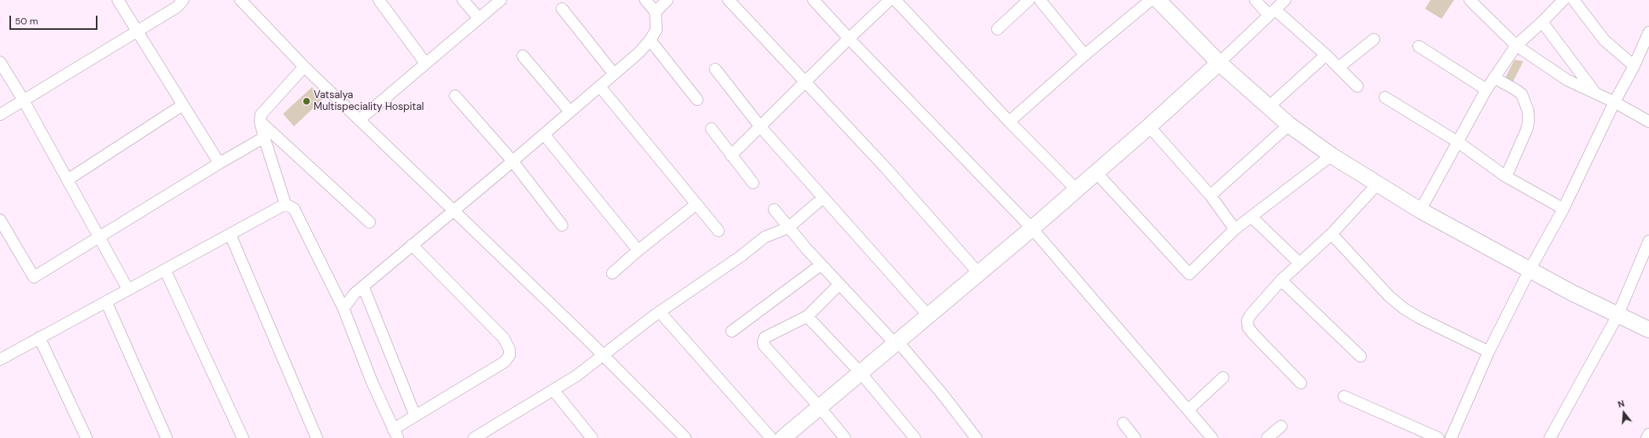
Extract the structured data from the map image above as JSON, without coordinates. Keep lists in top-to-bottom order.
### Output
{
  "places": ["Vatsalya Multispeciality Hospital"],
  "scale_bar": "50 m",
  "north": "top"
}
